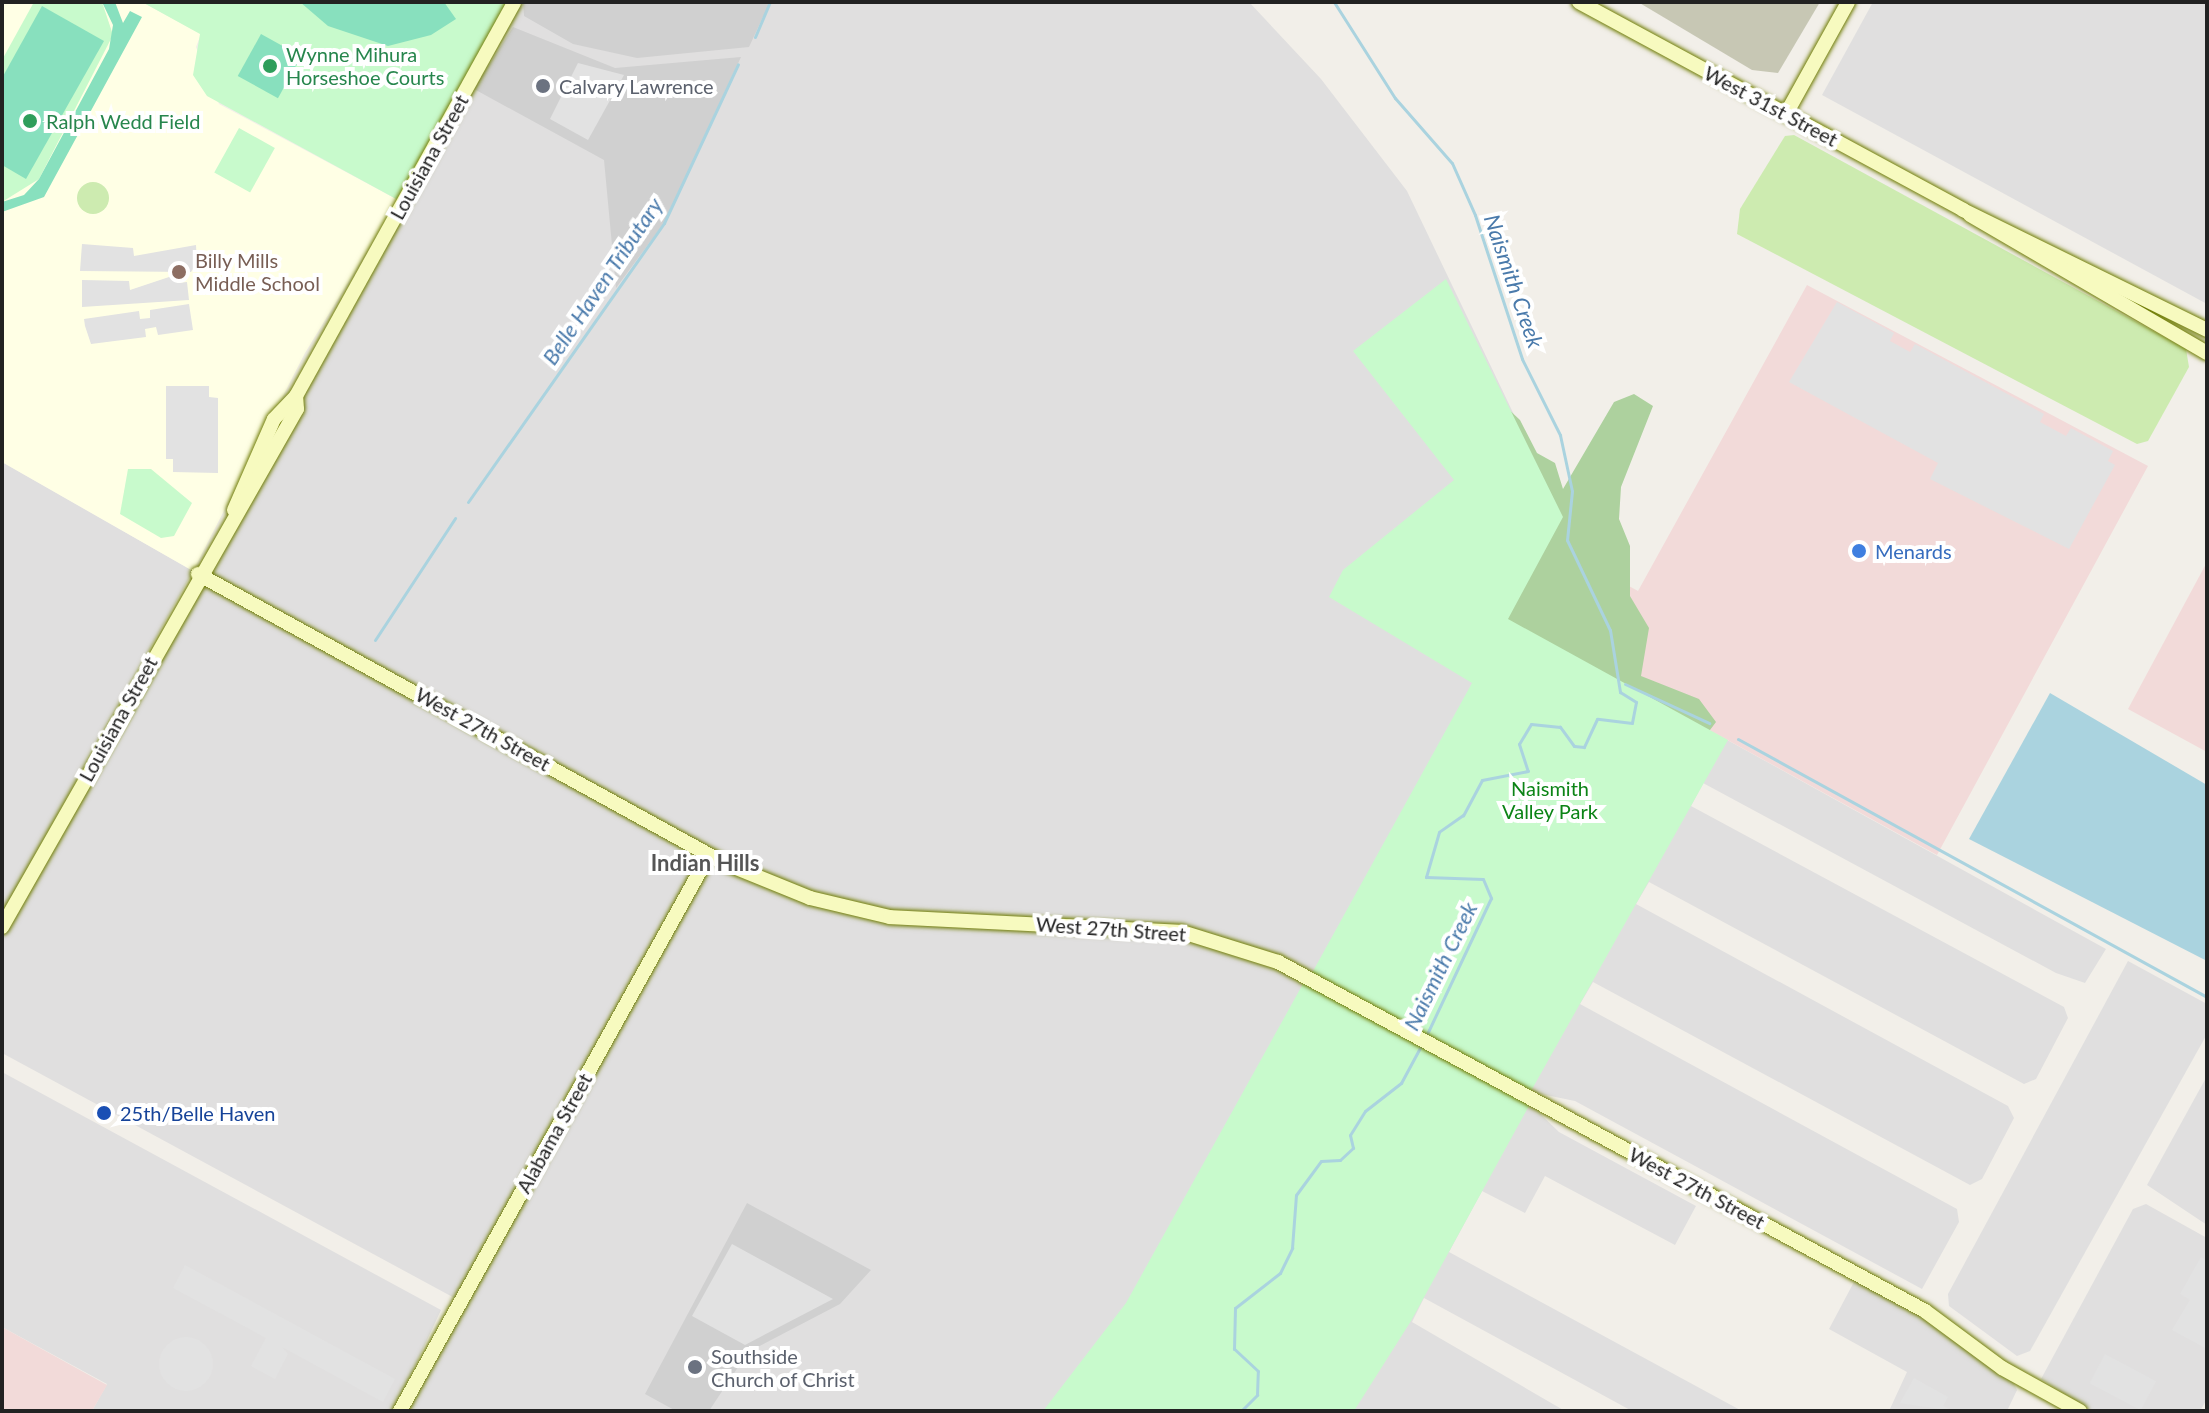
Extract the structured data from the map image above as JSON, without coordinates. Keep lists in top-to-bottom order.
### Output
{
  "streets": {
    "street": [
      "West 31st Street",
      "Louisiana Street",
      "West 27th Street",
      "Alabama Street"
    ]
  },
  "crossings": [
    ["Louisiana Street", "West 27th Street"],
    ["West 27th Street", "Alabama Street"]
  ],
  "districts": ["Indian Hills"],
  "water": ["Belle Haven Tributary", "Naismith Creek"],
  "parks": ["Naismith Valley Park"],
  "places": [
    "Wynne Mihura Horseshoe Courts",
    "Calvary Lawrence",
    "Ralph Wedd Field",
    "Billy Mills Middle School",
    "Menards",
    "25th/Belle Haven",
    "Southside Church of Christ"
  ]
}
